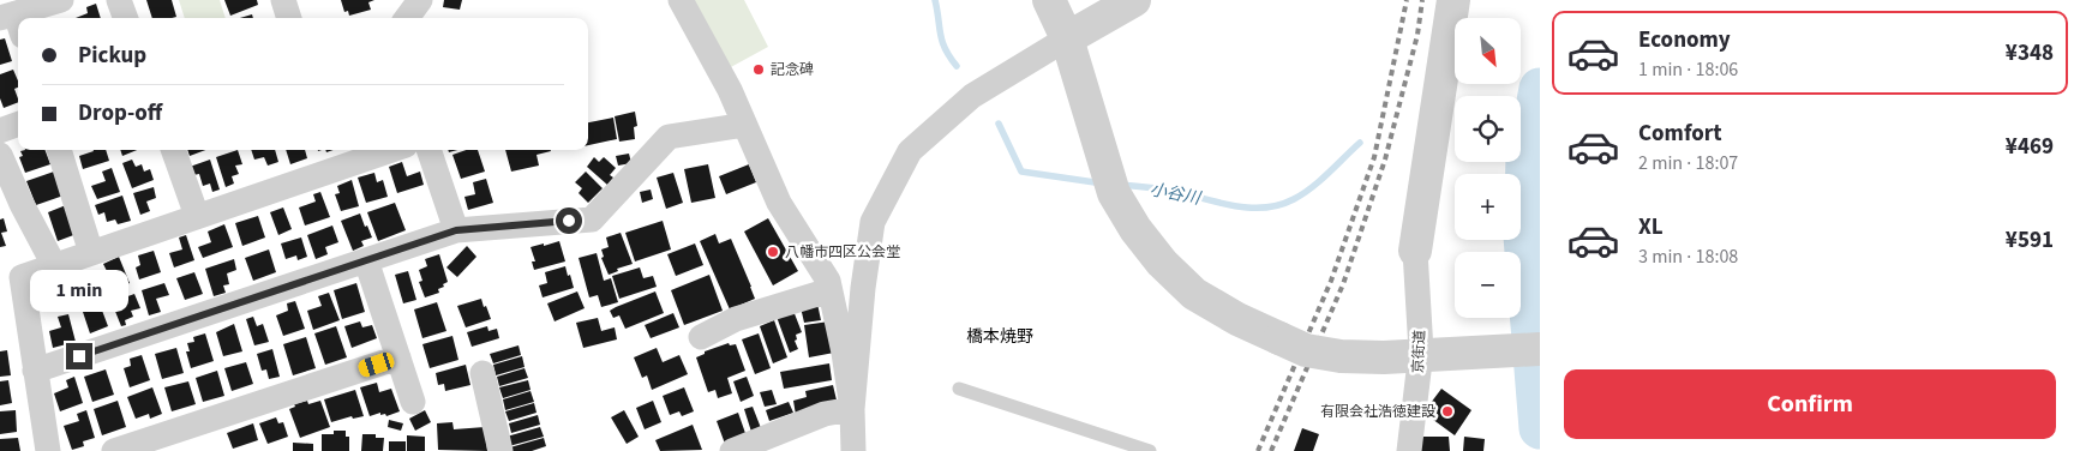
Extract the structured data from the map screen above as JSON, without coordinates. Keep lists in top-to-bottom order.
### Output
{
  "streets": {
    "street": ["京街道"]
  },
  "districts": ["橋本焼野"],
  "water": ["小谷川"],
  "places": ["記念碑", "八幡市四区公会堂", "有限会社浩徳建設"],
  "north": "bottom right",
  "page": {
    "list": [
      {
        "name": "Economy",
        "note": "1 min · 18:06",
        "value": "¥348"
      },
      {
        "name": "Comfort",
        "note": "2 min · 18:07",
        "value": "¥469"
      },
      {
        "name": "XL",
        "note": "3 min · 18:08",
        "value": "¥591"
      }
    ],
    "map_buttons": ["+", "−"],
    "banner": ["Pickup", "Drop-off"],
    "bubble": "1 min",
    "buttons": "Confirm"
  }
}
